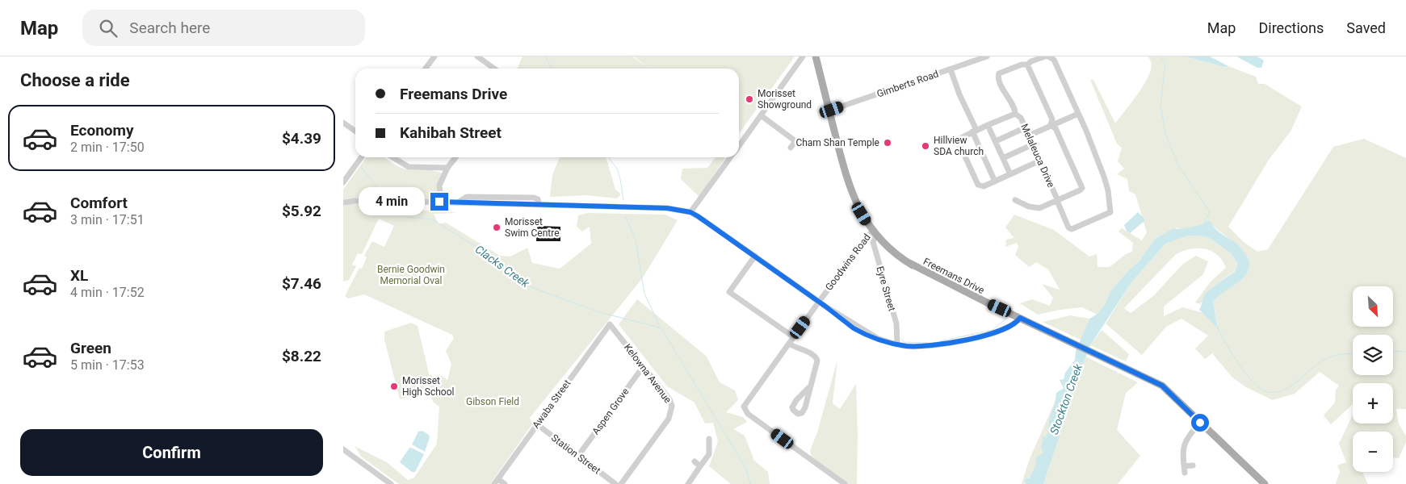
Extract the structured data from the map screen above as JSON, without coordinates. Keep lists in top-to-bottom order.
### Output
{
  "streets": {
    "main road": ["Freemans Drive"],
    "street": [
      "Gimberts Road",
      "Melaleuca Drive",
      "Goodwins Road",
      "Eyre Street",
      "Kelowna Avenue",
      "Awaba Street",
      "Aspen Grove",
      "Station Street"
    ]
  },
  "crossings": [
    ["Gimberts Road", "Freemans Drive"],
    ["Goodwins Road", "Freemans Drive"],
    ["Goodwins Road", "Eyre Street"],
    ["Freemans Drive", "Eyre Street"],
    ["Kelowna Avenue", "Awaba Street"],
    ["Kelowna Avenue", "Aspen Grove"],
    ["Awaba Street", "Station Street"],
    ["Aspen Grove", "Station Street"]
  ],
  "water": ["Clacks Creek", "Stockton Creek"],
  "parks": ["Bernie Goodwin Memorial Oval", "Gibson Field"],
  "places": [
    "Morisset Showground",
    "Cham Shan Temple",
    "Hillview SDA church",
    "Morisset Swim Centre",
    "Morisset High School"
  ],
  "north": "bottom right",
  "page": {
    "header": "Map",
    "search": "Search here",
    "nav": ["Map", "Directions", "Saved"],
    "heading": "Choose a ride",
    "banner": ["Freemans Drive", "Kahibah Street"],
    "list": [
      {
        "name": "Economy",
        "note": "2 min · 17:50",
        "value": "$4.39"
      },
      {
        "name": "Comfort",
        "note": "3 min · 17:51",
        "value": "$5.92"
      },
      {
        "name": "XL",
        "note": "4 min · 17:52",
        "value": "$7.46"
      },
      {
        "name": "Green",
        "note": "5 min · 17:53",
        "value": "$8.22"
      }
    ],
    "bubble": "4 min",
    "map_buttons": ["+", "−"],
    "buttons": "Confirm"
  }
}
